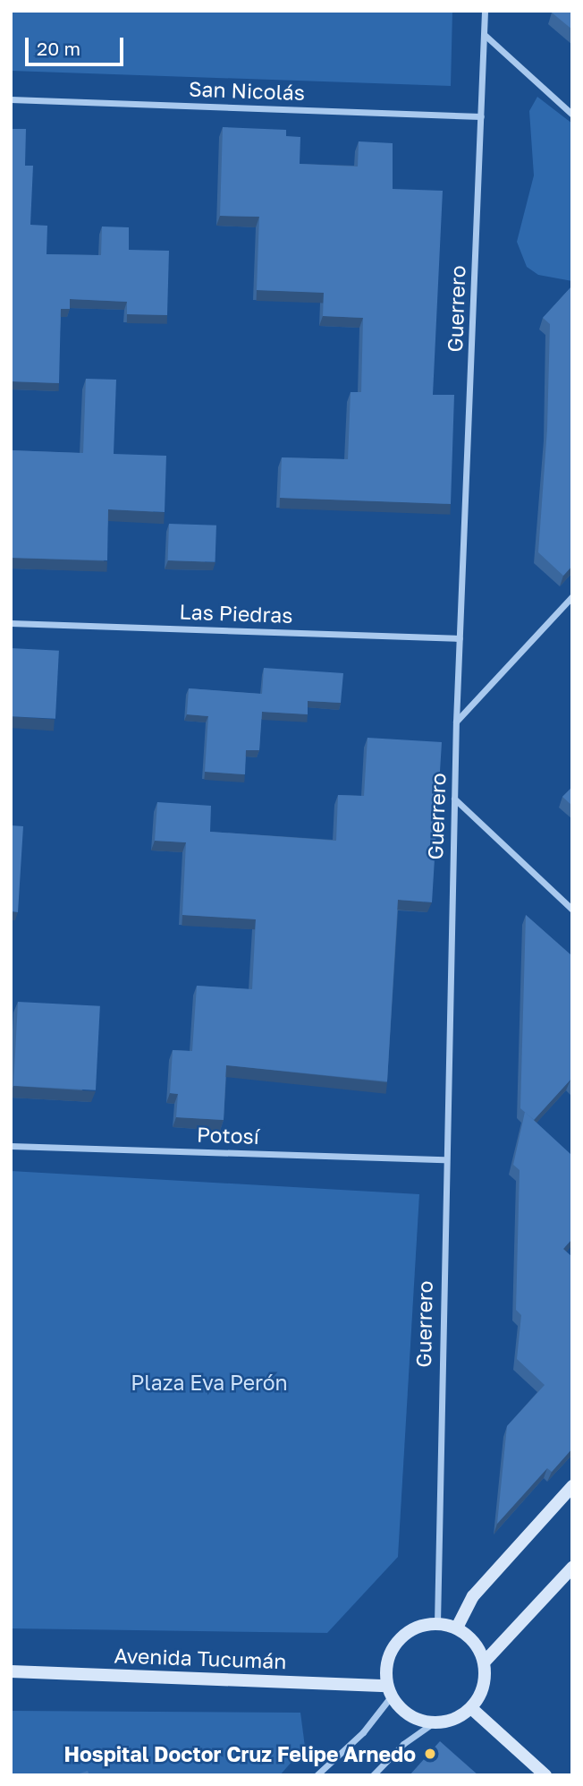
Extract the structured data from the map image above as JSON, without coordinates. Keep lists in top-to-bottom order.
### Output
{
  "streets": {
    "main road": ["Avenida Tucumán"],
    "street": [
      "San Nicolás",
      "Guerrero",
      "Las Piedras",
      "Potosí"
    ]
  },
  "crossings": [
    ["San Nicolás", "Guerrero"],
    ["Guerrero", "Las Piedras"],
    ["Guerrero", "Potosí"],
    ["Guerrero", "Avenida Tucumán"]
  ],
  "parks": ["Plaza Eva Perón"],
  "places": ["Hospital Doctor Cruz Felipe Arnedo"],
  "scale_bar": "20 m"
}
